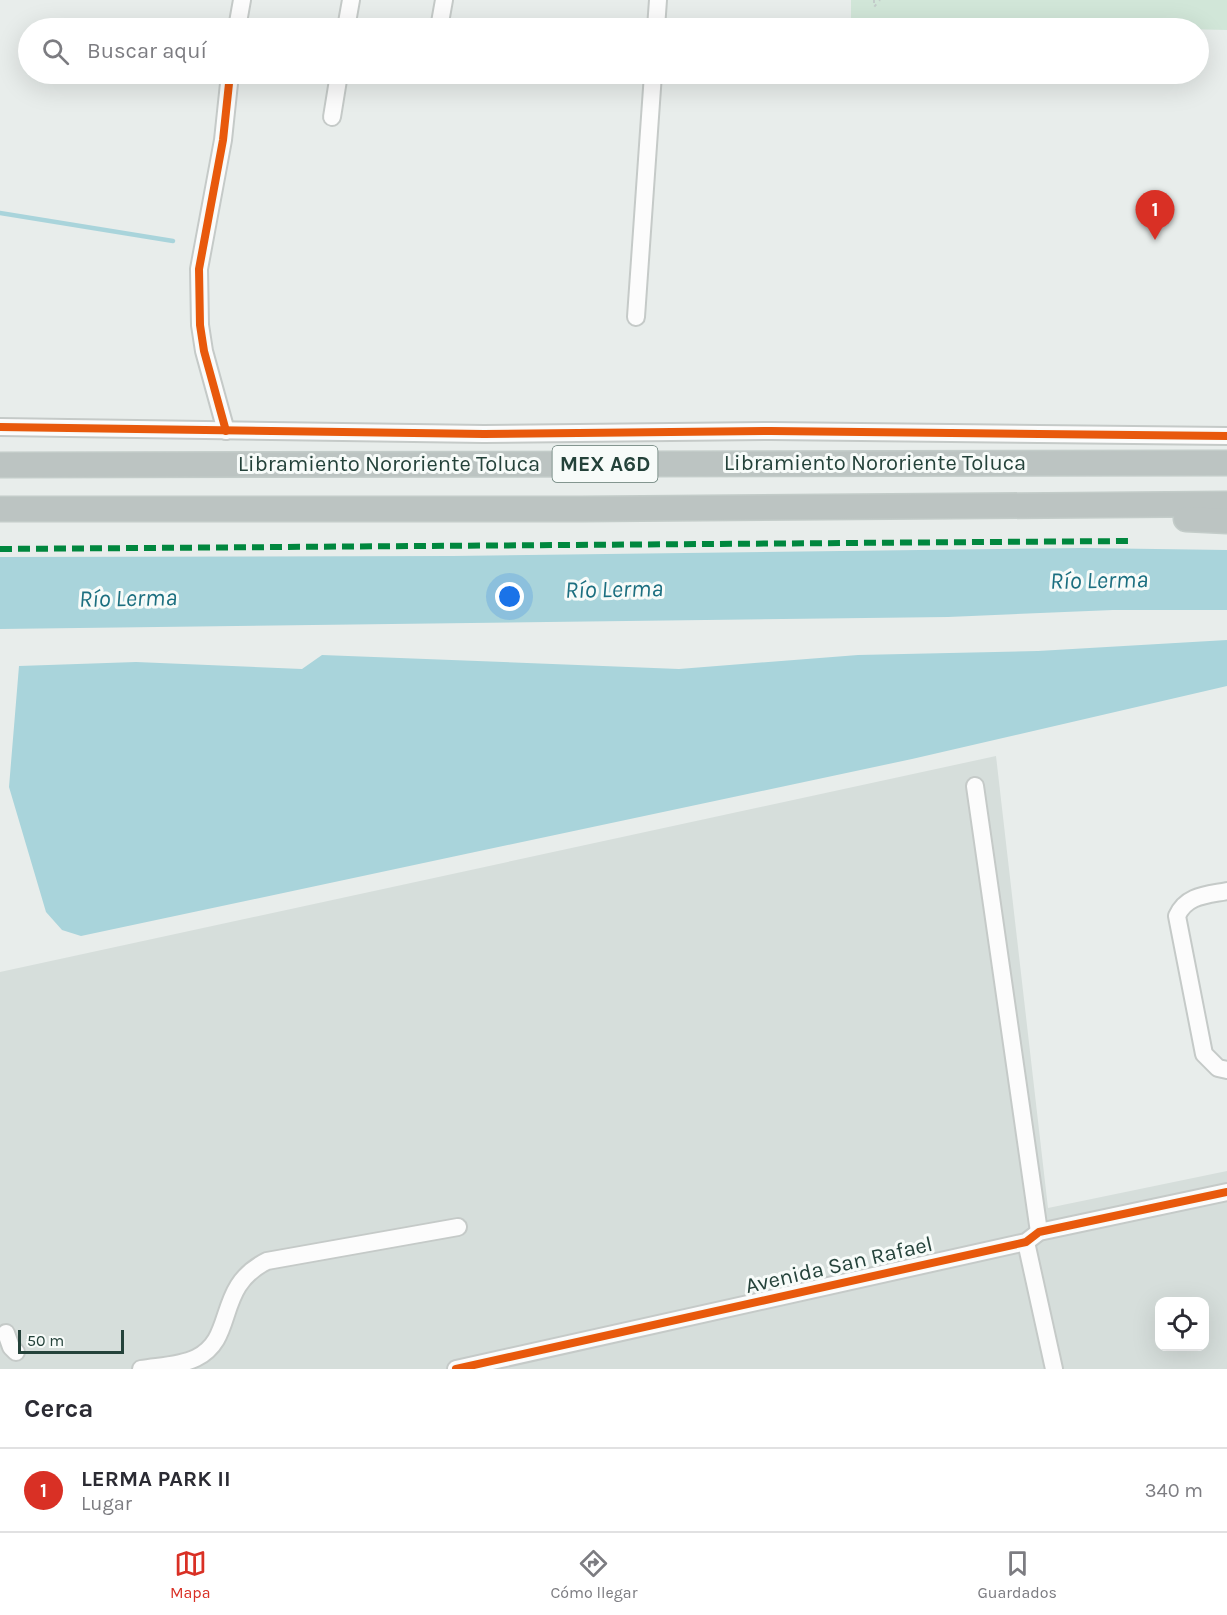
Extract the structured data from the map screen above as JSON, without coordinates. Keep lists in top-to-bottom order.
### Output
{
  "streets": {
    "highway": ["Libramiento Nororiente Toluca", "MEX A6D"],
    "street": ["Avenida San Rafael"]
  },
  "water": ["Río Lerma"],
  "scale_bar": "50 m",
  "page": {
    "search": "Buscar aquí",
    "pins": "1",
    "scale": "50 m",
    "heading": "Cerca",
    "list": [
      {
        "mark": "1",
        "name": "LERMA PARK II",
        "note": "Lugar",
        "value": "340 m"
      }
    ],
    "nav": ["Mapa", "Cómo llegar", "Guardados"]
  }
}
